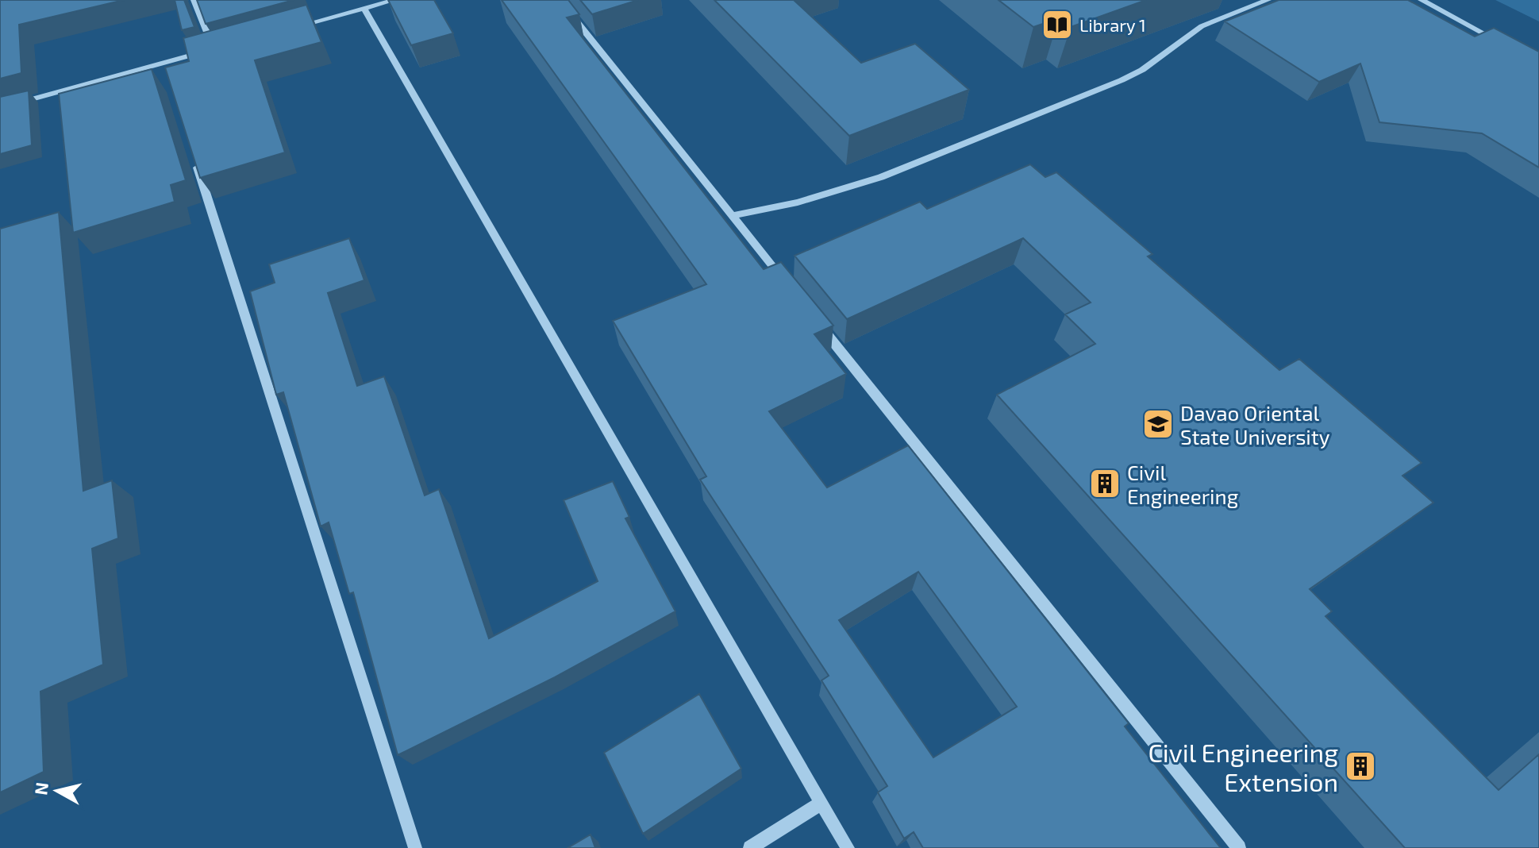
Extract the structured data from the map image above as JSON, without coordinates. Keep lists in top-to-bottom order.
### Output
{
  "places": {
    "library": ["Library 1"],
    "school or university": ["Davao Oriental State University"],
    "building": ["Civil Engineering", "Civil Engineering Extension"]
  },
  "north": "left"
}
